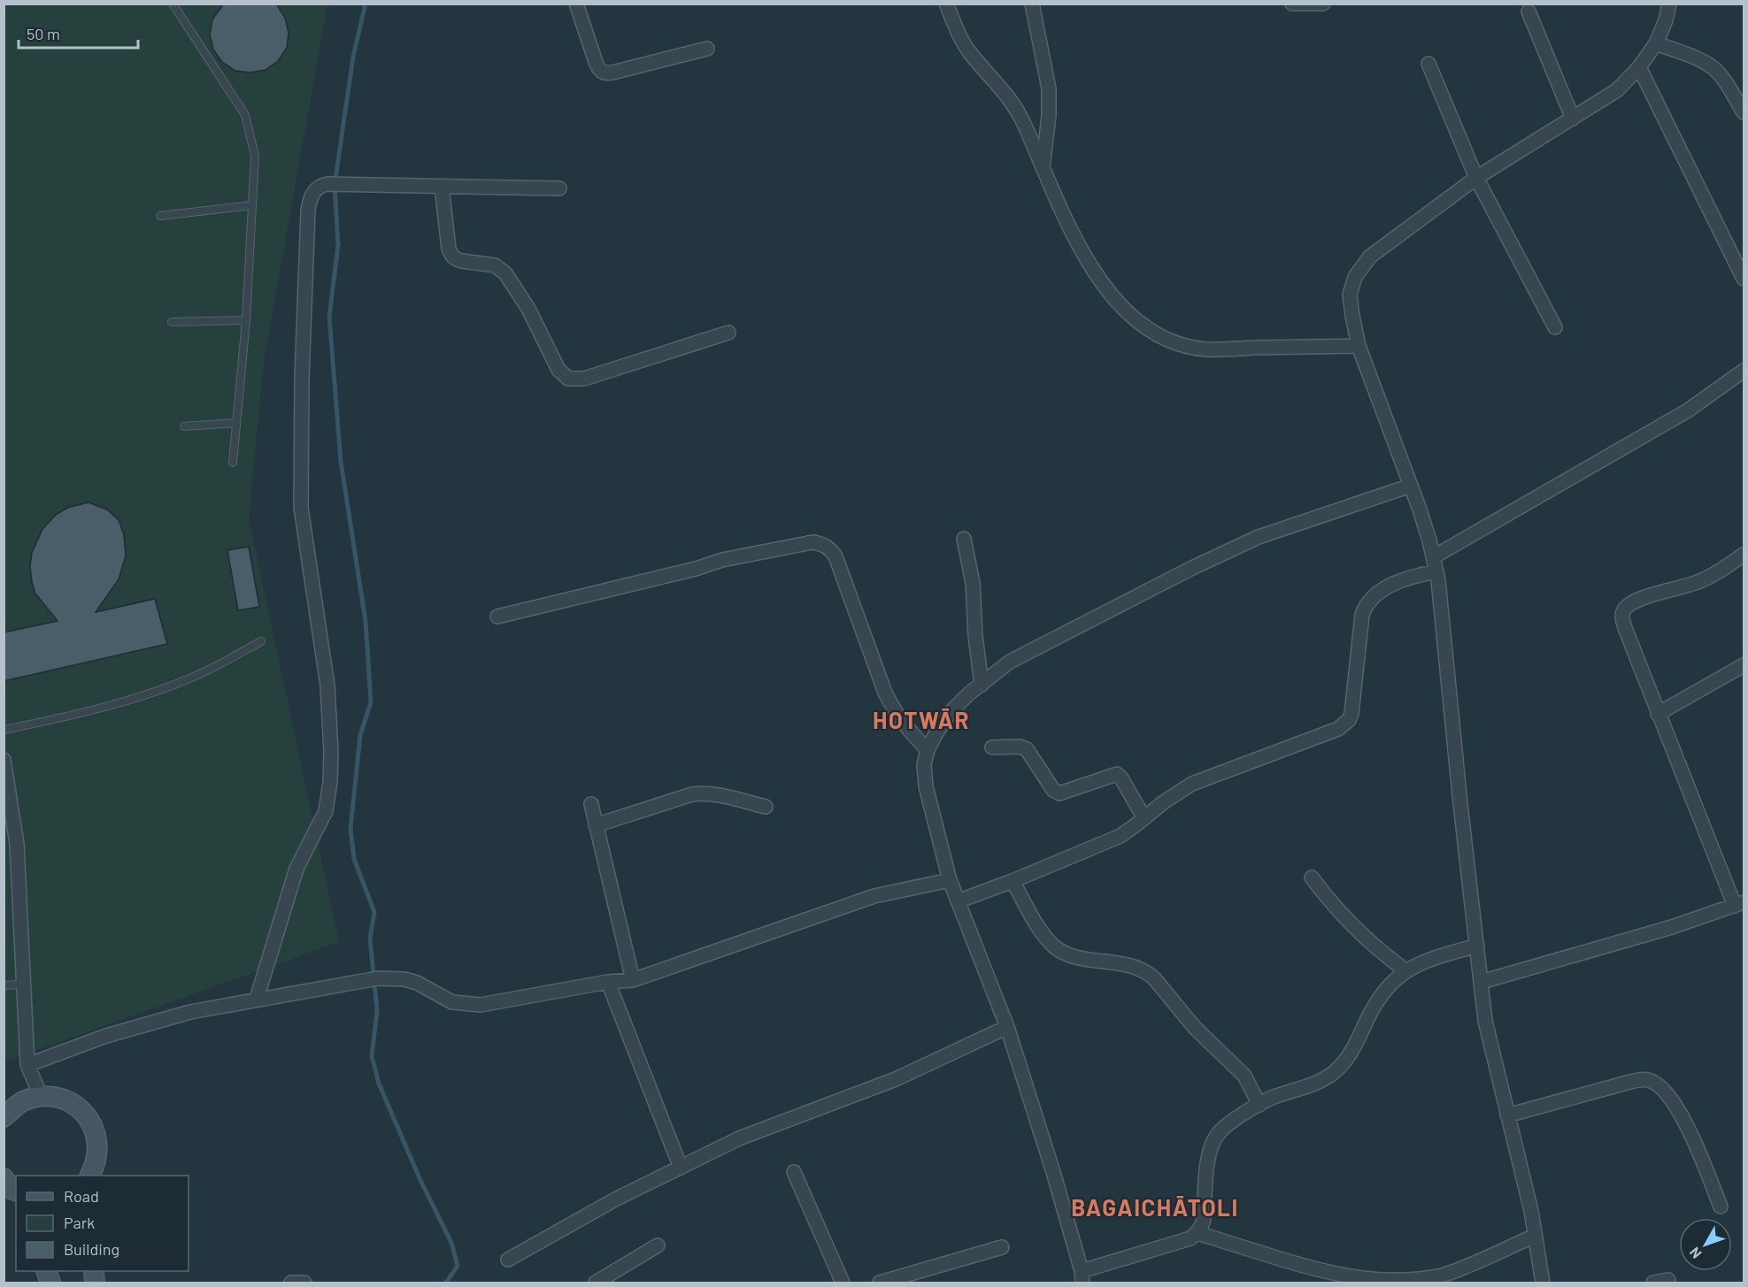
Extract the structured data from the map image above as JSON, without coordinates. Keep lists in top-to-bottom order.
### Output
{
  "districts": ["HOTWĀR", "BAGAICHĀTOLI"],
  "legend": ["Road", "Park", "Building"],
  "scale_bar": "50 m",
  "north": "bottom left"
}
